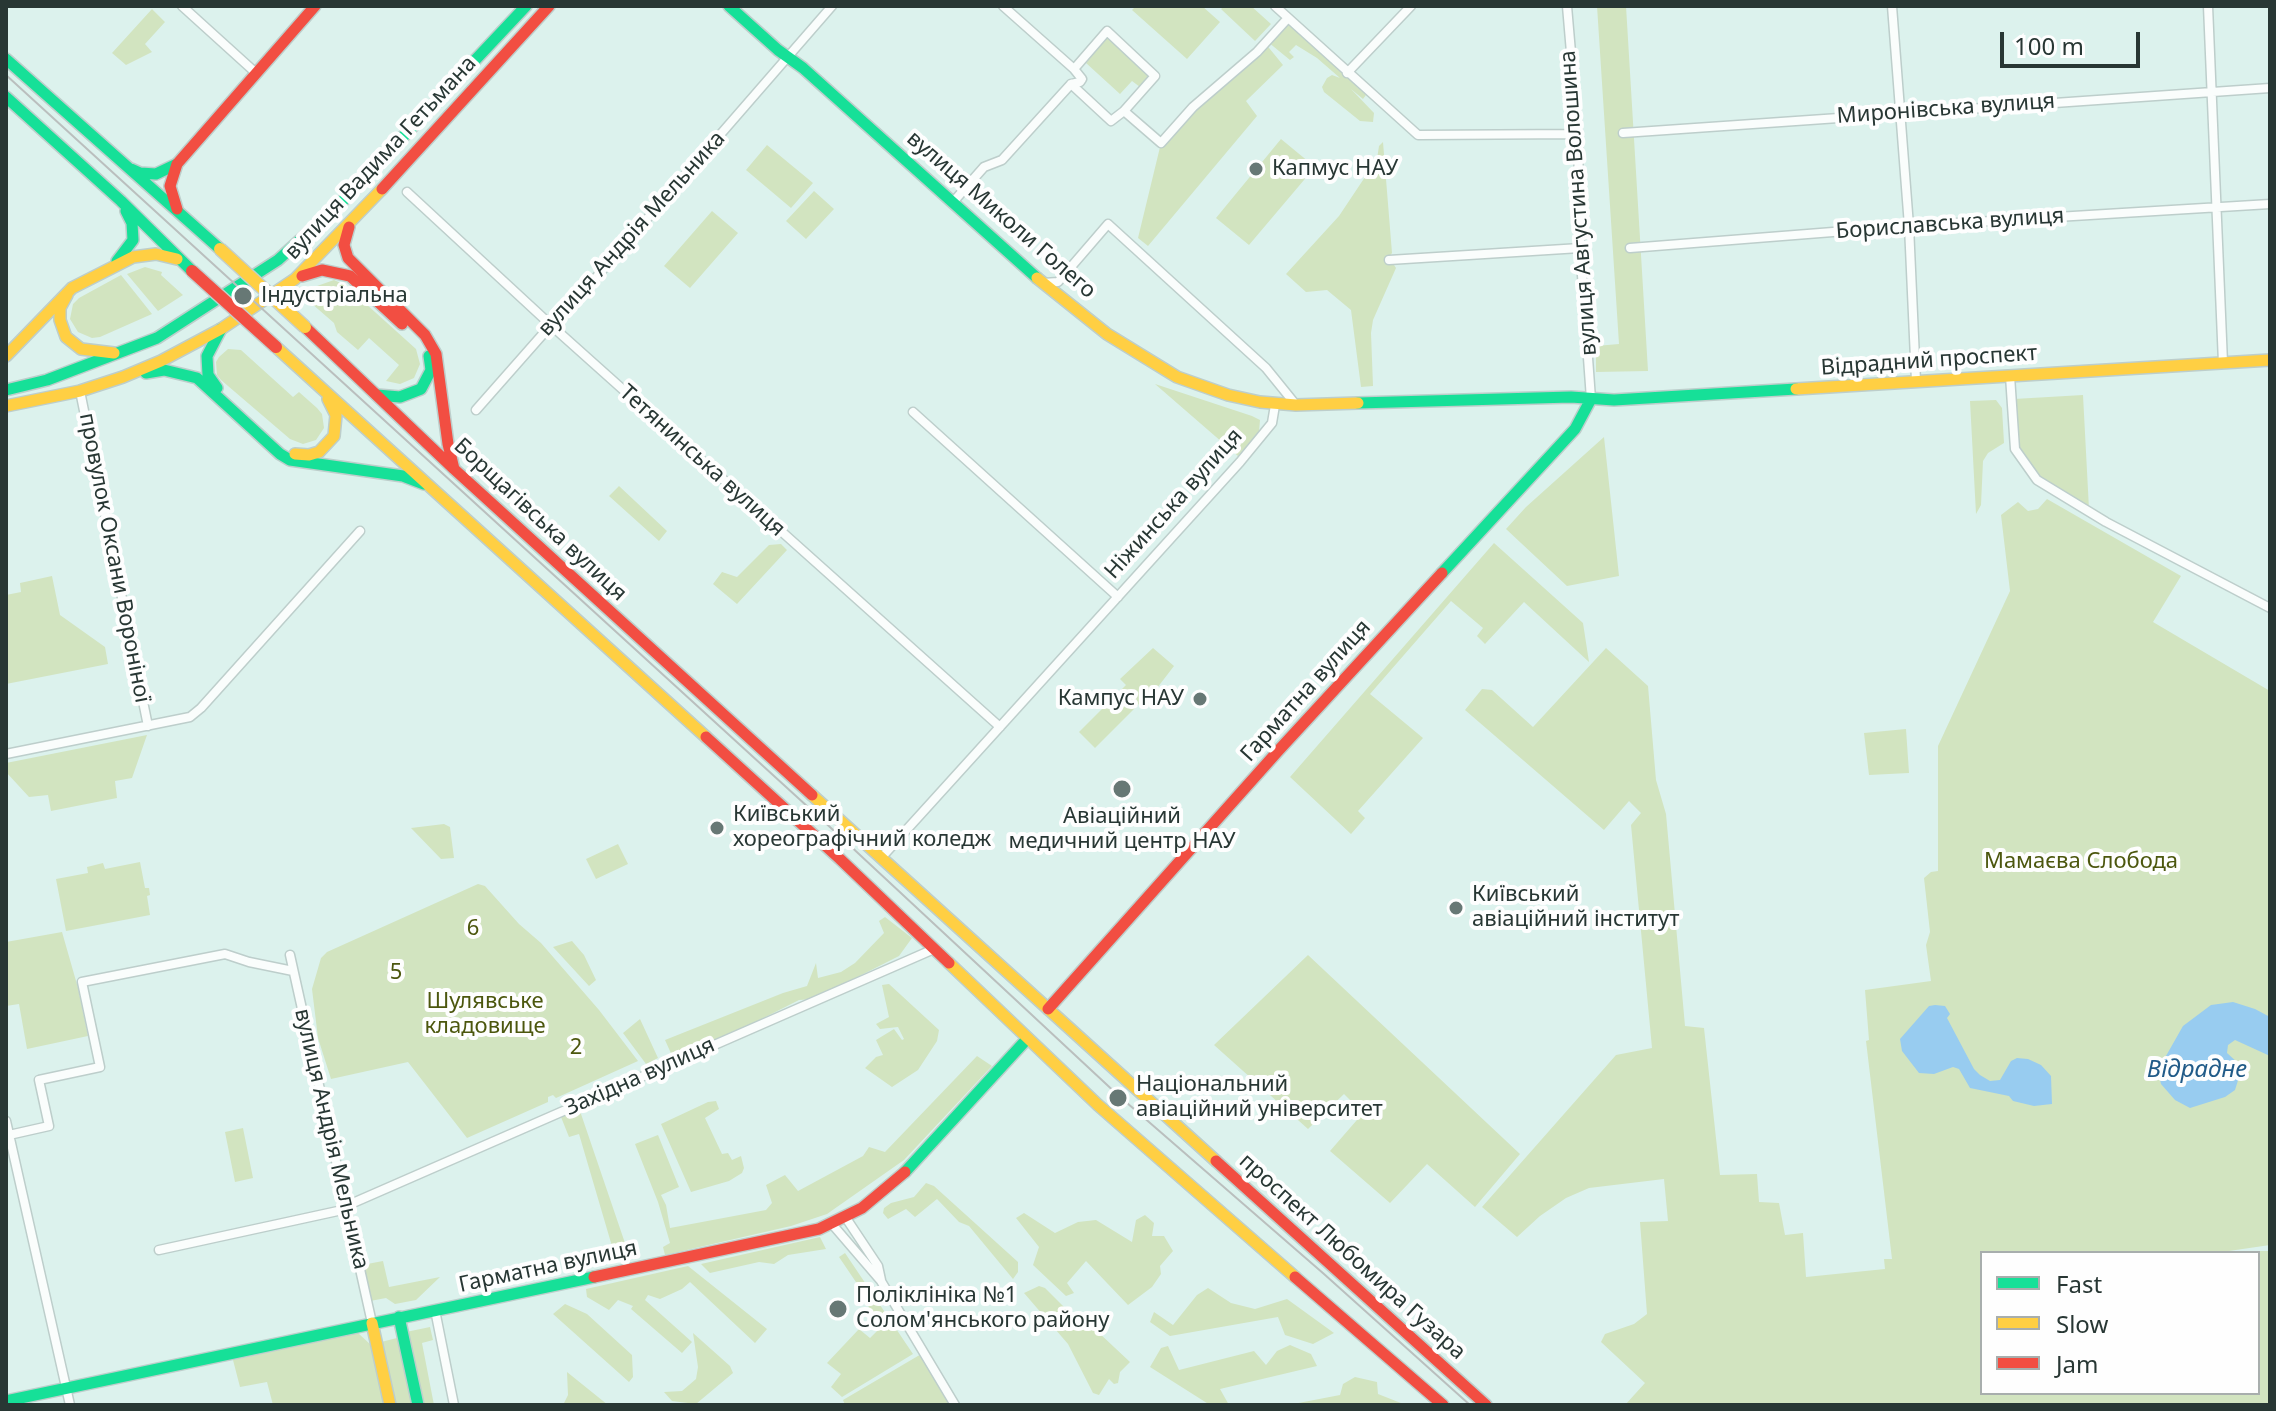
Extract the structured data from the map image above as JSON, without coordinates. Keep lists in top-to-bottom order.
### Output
{
  "streets": {
    "main road": [
      "вулиця Вадима Гетьмана",
      "вулиця Миколи Голего",
      "Відрадний проспект",
      "Борщагівська вулиця",
      "Гарматна вулиця",
      "проспект Любомира Гузара"
    ],
    "street": [
      "Миронівська вулиця",
      "вулиця Августина Волошина",
      "Бориславська вулиця",
      "вулиця Андрія Мельника",
      "Тетянинська вулиця",
      "Ніжинська вулиця",
      "провулок Оксани Вороніної",
      "Західна вулиця"
    ]
  },
  "crossings": [
    ["вулиця Вадима Гетьмана", "провулок Оксани Вороніної"],
    ["вулиця Августина Волошина", "Відрадний проспект"],
    ["вулиця Августина Волошина", "Гарматна вулиця"],
    ["вулиця Миколи Голего", "вулиця Андрія Мельника"],
    ["вулиця Миколи Голего", "Ніжинська вулиця"],
    ["вулиця Андрія Мельника", "Тетянинська вулиця"],
    ["вулиця Андрія Мельника", "Гарматна вулиця"],
    ["вулиця Андрія Мельника", "Західна вулиця"],
    ["Відрадний проспект", "Гарматна вулиця"],
    ["Тетянинська вулиця", "Ніжинська вулиця"],
    ["Ніжинська вулиця", "Борщагівська вулиця"],
    ["Борщагівська вулиця", "Гарматна вулиця"],
    ["Борщагівська вулиця", "проспект Любомира Гузара"],
    ["Гарматна вулиця", "проспект Любомира Гузара"]
  ],
  "water": ["Відрадне"],
  "parks": [
    "Мамаєва Слобода",
    "6",
    "5",
    "Шулявське кладовище",
    "2"
  ],
  "places": [
    "Капмус НАУ",
    "Індустріальна",
    "Кампус НАУ",
    "Авіаційний медичний центр НАУ",
    "Київський хореографічний коледж",
    "Київський авіаційний інститут",
    "Національний авіаційний університет",
    "Поліклініка №1 Солом'янського району"
  ],
  "legend": ["Fast", "Slow", "Jam"],
  "scale_bar": "100 m"
}
